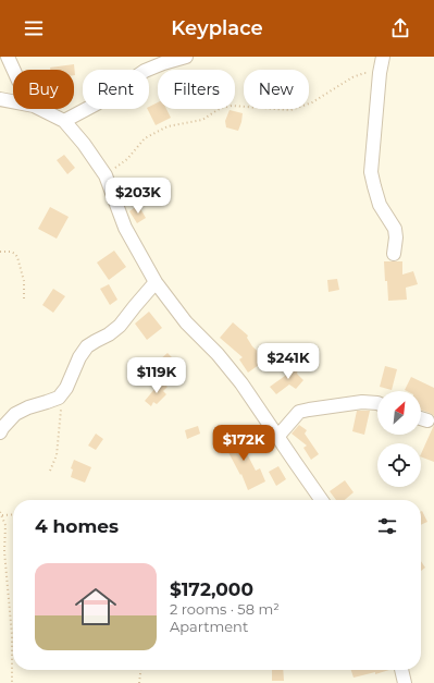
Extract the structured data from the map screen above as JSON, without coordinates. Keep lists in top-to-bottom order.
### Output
{
  "north": "top right",
  "page": {
    "header": "Keyplace",
    "chip": [
      "Buy",
      "Rent",
      "Filters",
      "New"
    ],
    "price": [
      "$203K",
      "$241K",
      "$119K",
      "$172K"
    ],
    "heading": "4 homes",
    "list": [
      {
        "name": "$172,000",
        "note": "2 rooms · 58 m² · Apartment"
      }
    ]
  }
}
